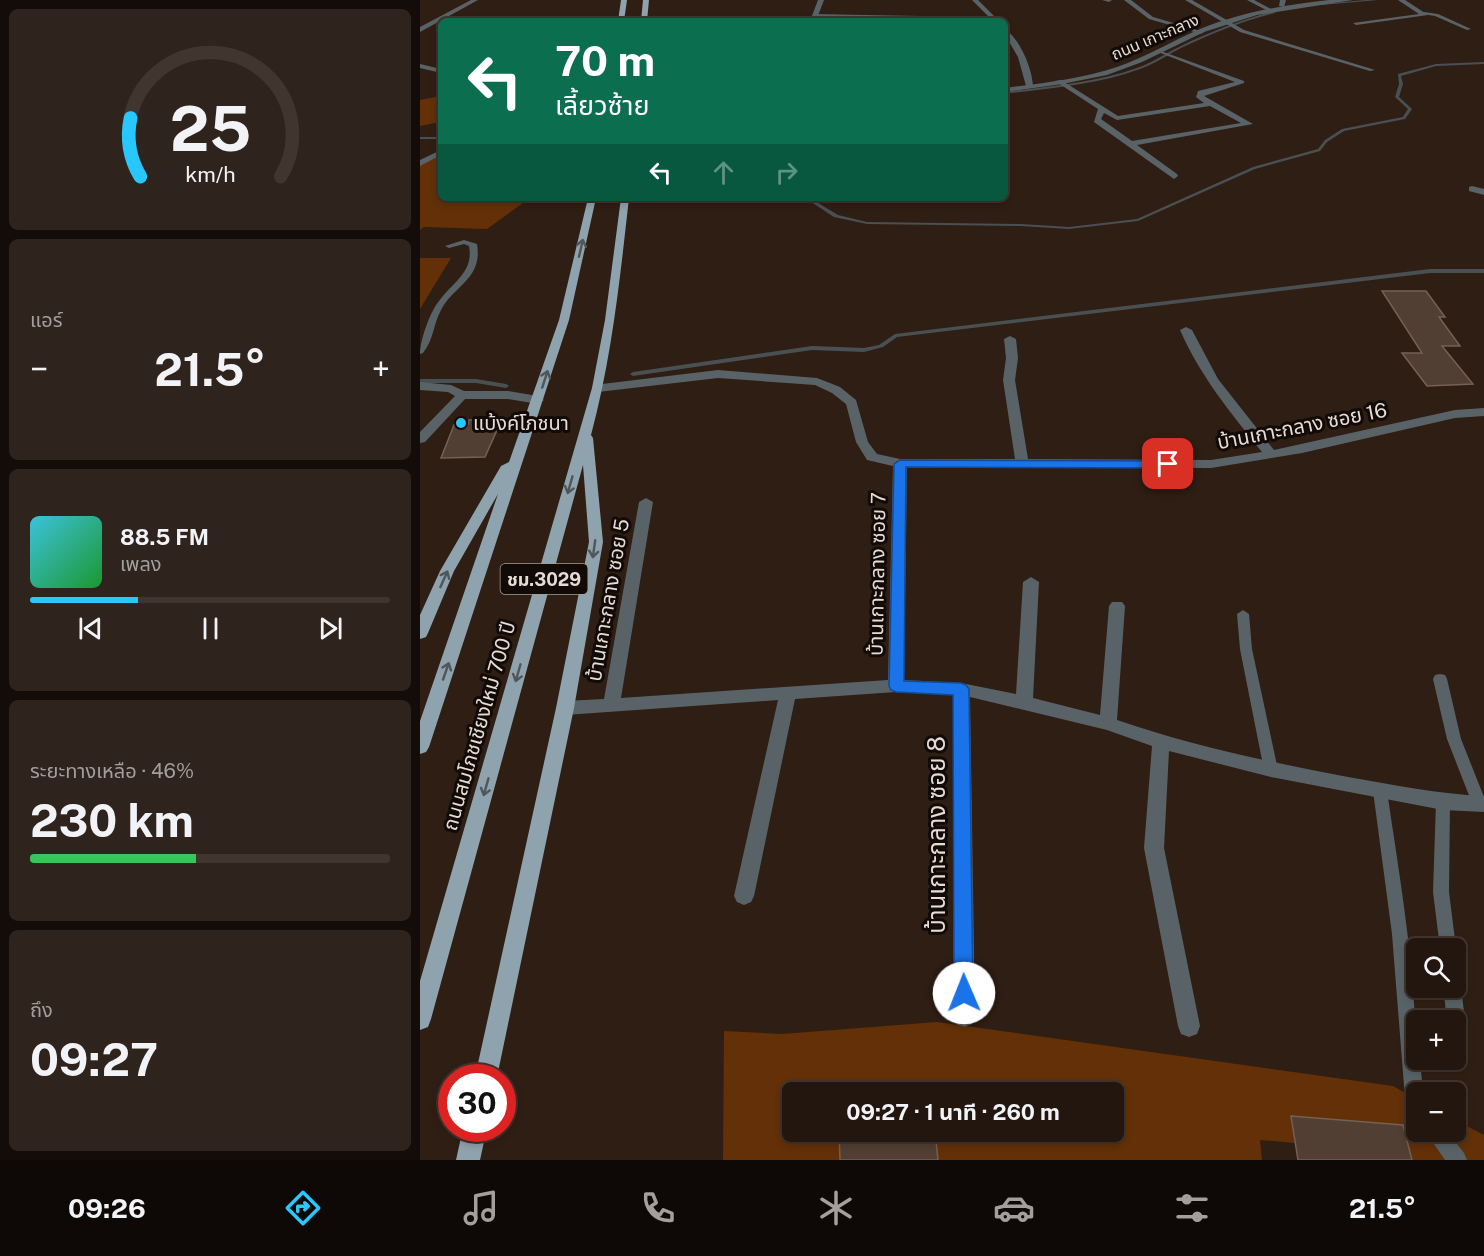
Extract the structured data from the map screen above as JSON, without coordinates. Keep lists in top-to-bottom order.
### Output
{
  "streets": {
    "main road": ["ชม.3029", "ถนนสมโภชเชียงใหม่ 700 ปี"],
    "street": [
      "ถนน เกาะกลาง",
      "บ้านเกาะกลาง ซอย 16",
      "บ้านเกาะกลาง ซอย 7",
      "บ้านเกาะกลาง ซอย 5",
      "บ้านเกาะกลาง ซอย 8"
    ]
  },
  "crossings": [
    ["บ้านเกาะกลาง ซอย 16", "บ้านเกาะกลาง ซอย 7"],
    ["บ้านเกาะกลาง ซอย 16", "ถนนสมโภชเชียงใหม่ 700 ปี"]
  ],
  "places": ["แบ้งค์โภชนา"],
  "page": {
    "turn": ["70 m", "เลี้ยวซ้าย"],
    "tile": [
      "แอร์",
      ["ระยะทางเหลือ · 46%", "230 km"],
      ["ถึง", "09:27"]
    ],
    "heat": ["−", "21.5°", "+"],
    "song": ["88.5 FM", "เพลง"],
    "map_buttons": ["+", "−"],
    "limit": "30",
    "trip": "09:27 · 1 นาที · 260 m",
    "tabs": ["09:26", "21.5°"],
    "gauge": ["25", "km/h"]
  }
}
